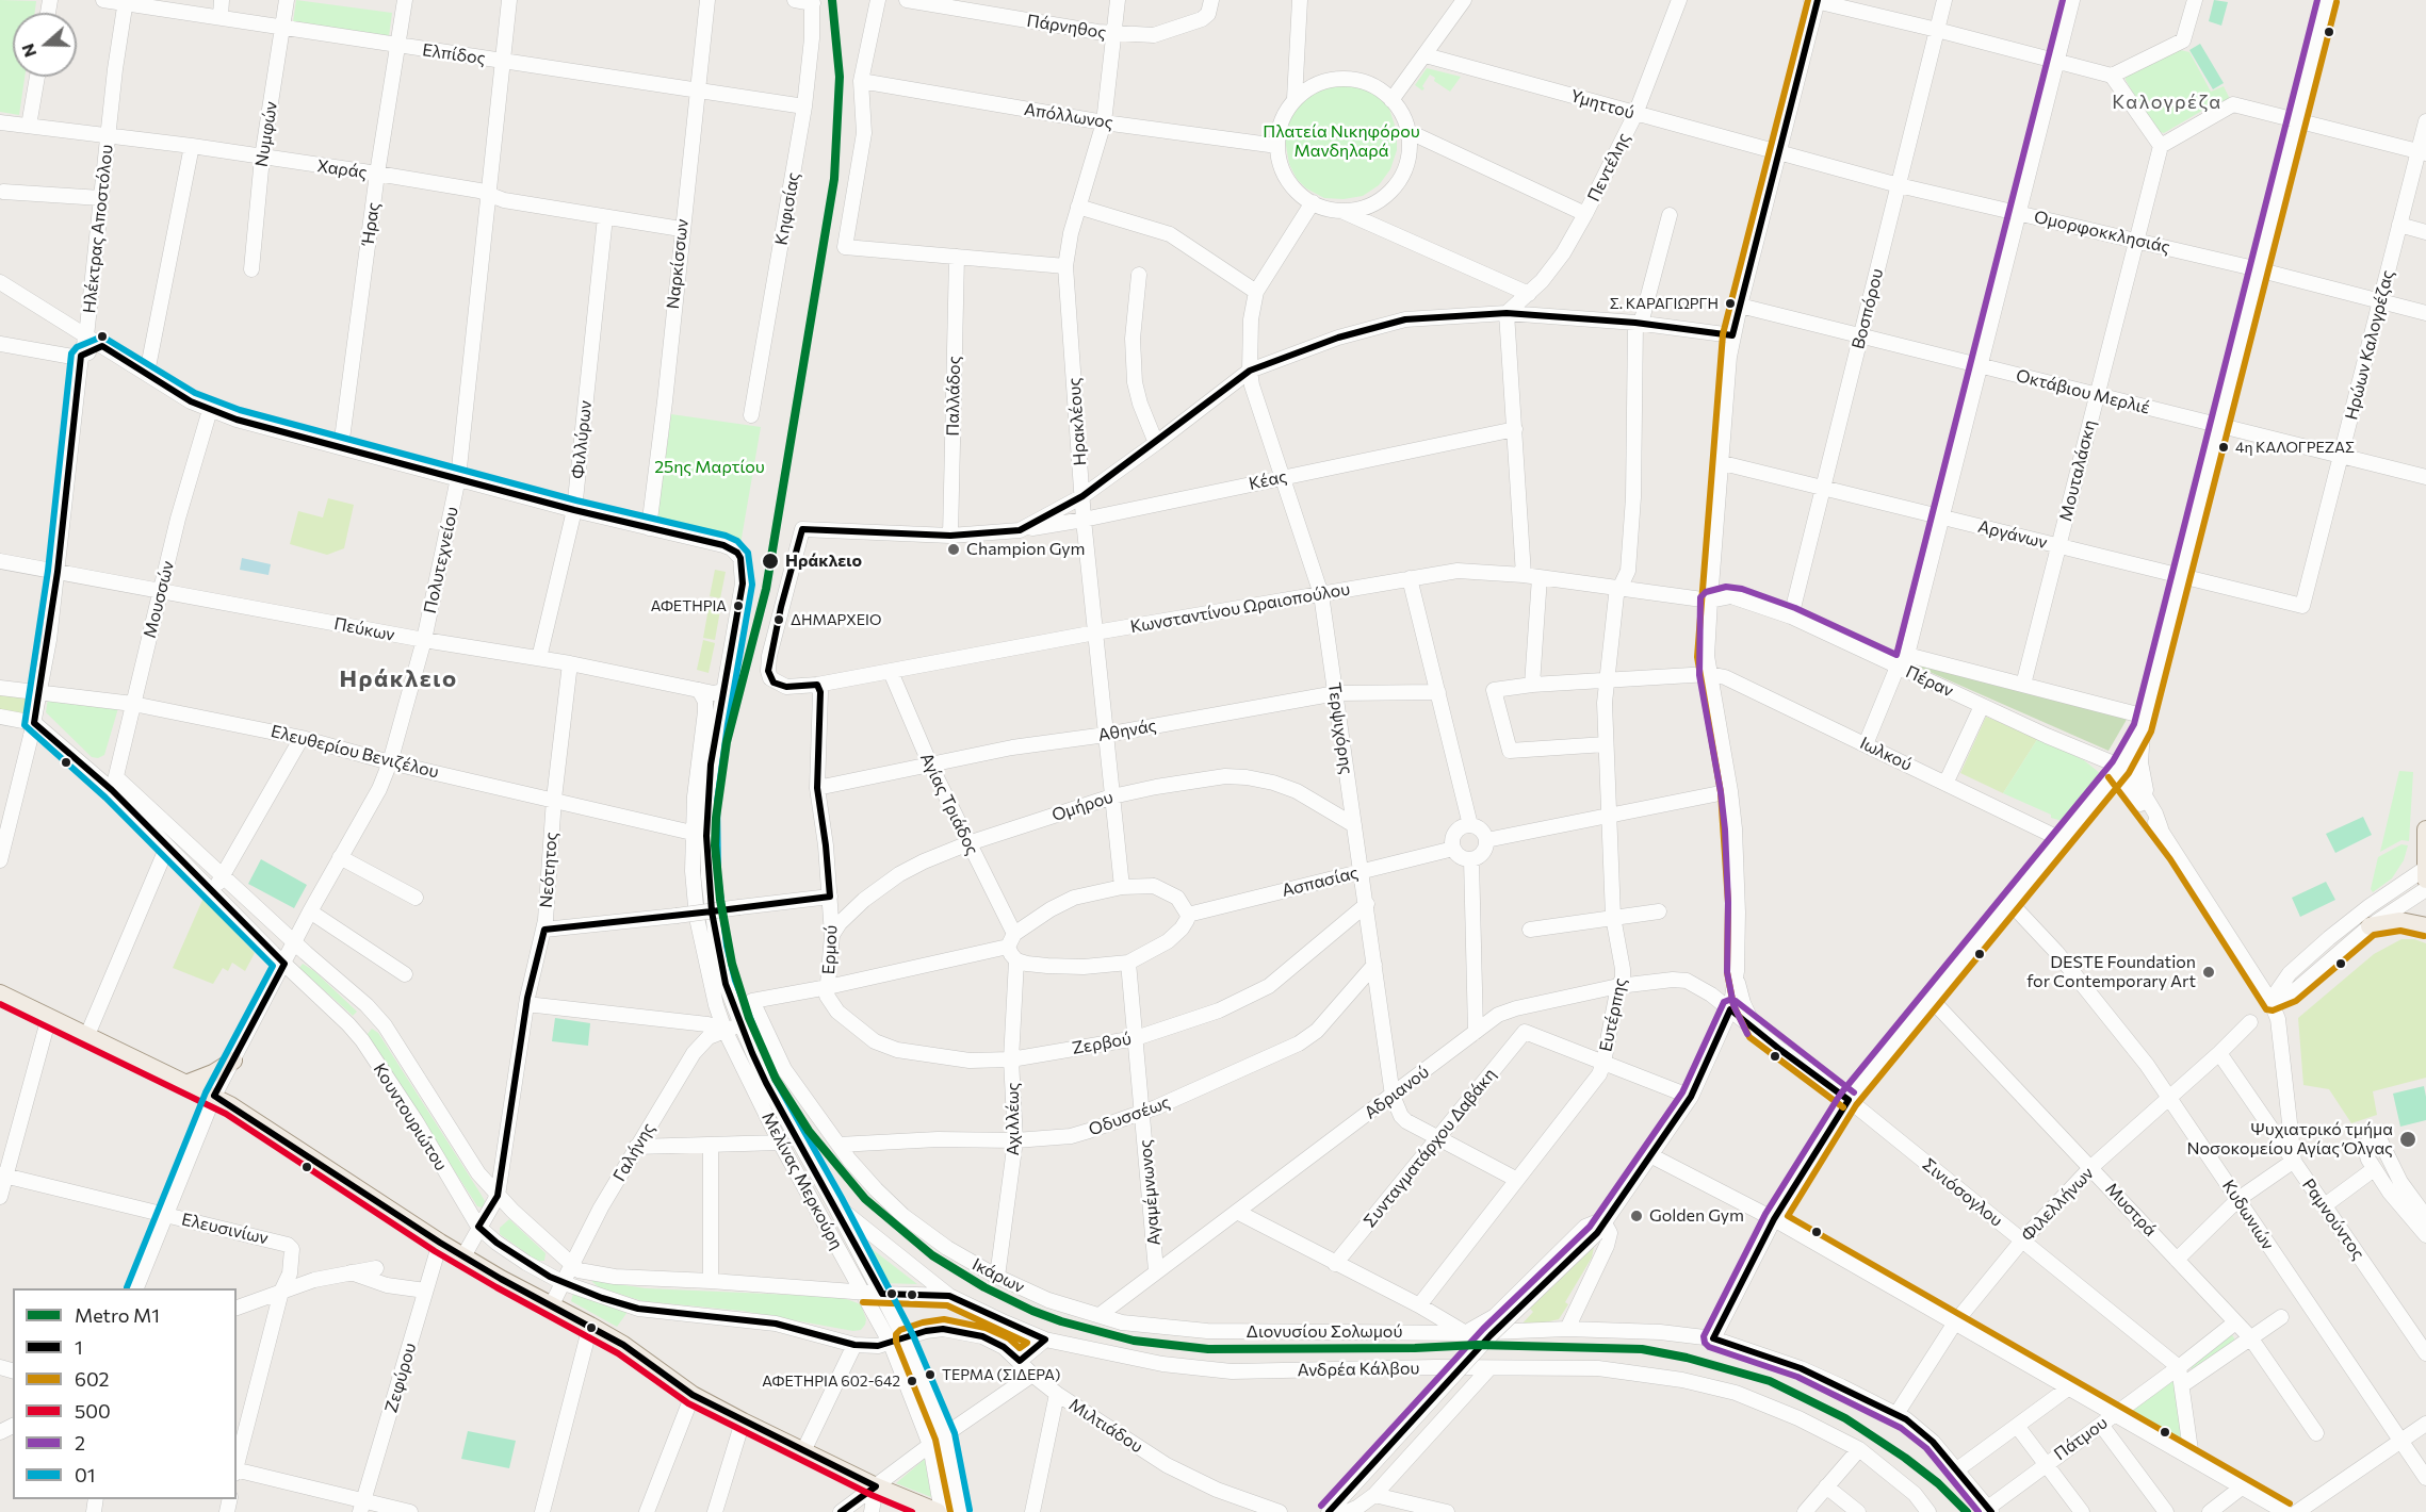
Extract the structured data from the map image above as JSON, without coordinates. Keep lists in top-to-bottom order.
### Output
{
  "streets": {
    "street": [
      "Πάρνηθος",
      "Ελπίδος",
      "Υμηττού",
      "Απόλλωνος",
      "Νυμφών",
      "Πεντέλης",
      "Χαράς",
      "Κηφισίας",
      "Ήρας",
      "Ηλέκτρας Αποστόλου",
      "Ομορφοκκλησιάς",
      "Ναρκίσσων",
      "Βοσπόρου",
      "Ηρώων Καλογρέζας",
      "Οκτάβιου Μερλιέ",
      "Παλλάδος",
      "Ηρακλέους",
      "Φιλλύρων",
      "Μουταλάσκη",
      "Κέας",
      "Αργάνων",
      "Πολυτεχνείου",
      "Μουσσών",
      "Κωνσταντίνου Ωραιοπούλου",
      "Πεύκων",
      "Πέραν",
      "Τερψιχόρης",
      "Αθηνάς",
      "Ελευθερίου Βενιζέλου",
      "Ιωλκού",
      "Αγίας Τριάδος",
      "Ομήρου",
      "Νεότητος",
      "Ασπασίας",
      "Ερμού",
      "Ευτέρπης",
      "Ζερβού",
      "Αδριανού",
      "Οδυσσέως",
      "Κουντουριώτου",
      "Αχιλλέως",
      "Συνταγματάρχου Δαβάκη",
      "Γαλήνης",
      "Μελίνας Μερκούρη",
      "Αγαμέμνωνος",
      "Σινιόσογλου",
      "Φιλελλήνων",
      "Μυστρά",
      "Κυδωνιών",
      "Ραμνούντος",
      "Ελευσινίων",
      "Ικάρων",
      "Διονυσίου Σολωμού",
      "Ανδρέα Κάλβου",
      "Ζεφύρου",
      "Μιλτιάδου",
      "Πάτμου"
    ]
  },
  "crossings": [
    ["Πάρνηθος", "Ηρακλέους"],
    ["Ελπίδος", "Νυμφών"],
    ["Ελπίδος", "Κηφισίας"],
    ["Ελπίδος", "Ήρας"],
    ["Ελπίδος", "Ηλέκτρας Αποστόλου"],
    ["Ελπίδος", "Ναρκίσσων"],
    ["Ελπίδος", "Πολυτεχνείου"],
    ["Υμηττού", "Πεντέλης"],
    ["Υμηττού", "Ομορφοκκλησιάς"],
    ["Απόλλωνος", "Ηρακλέους"],
    ["Νυμφών", "Χαράς"],
    ["Χαράς", "Ήρας"],
    ["Χαράς", "Ηλέκτρας Αποστόλου"],
    ["Χαράς", "Ναρκίσσων"],
    ["Χαράς", "Φιλλύρων"],
    ["Χαράς", "Πολυτεχνείου"],
    ["Ηλέκτρας Αποστόλου", "Πεύκων"],
    ["Ηλέκτρας Αποστόλου", "Ελευθερίου Βενιζέλου"],
    ["Ηλέκτρας Αποστόλου", "Κουντουριώτου"],
    ["Ομορφοκκλησιάς", "Βοσπόρου"],
    ["Ομορφοκκλησιάς", "Ηρώων Καλογρέζας"],
    ["Ομορφοκκλησιάς", "Μουταλάσκη"],
    ["Ναρκίσσων", "Μελίνας Μερκούρη"],
    ["Βοσπόρου", "Οκτάβιου Μερλιέ"],
    ["Βοσπόρου", "Αργάνων"],
    ["Βοσπόρου", "Πέραν"],
    ["Ηρώων Καλογρέζας", "Οκτάβιου Μερλιέ"],
    ["Ηρώων Καλογρέζας", "Αργάνων"],
    ["Οκτάβιου Μερλιέ", "Μουταλάσκη"],
    ["Παλλάδος", "Κέας"],
    ["Ηρακλέους", "Κέας"],
    ["Ηρακλέους", "Κωνσταντίνου Ωραιοπούλου"],
    ["Ηρακλέους", "Αθηνάς"],
    ["Ηρακλέους", "Ομήρου"],
    ["Φιλλύρων", "Πεύκων"],
    ["Μουταλάσκη", "Αργάνων"],
    ["Μουταλάσκη", "Πέραν"],
    ["Κέας", "Κωνσταντίνου Ωραιοπούλου"],
    ["Κέας", "Τερψιχόρης"],
    ["Πολυτεχνείου", "Πεύκων"],
    ["Πολυτεχνείου", "Ελευθερίου Βενιζέλου"],
    ["Πολυτεχνείου", "Κουντουριώτου"],
    ["Μουσσών", "Πεύκων"],
    ["Μουσσών", "Ελευθερίου Βενιζέλου"],
    ["Μουσσών", "Κουντουριώτου"],
    ["Κωνσταντίνου Ωραιοπούλου", "Πέραν"],
    ["Κωνσταντίνου Ωραιοπούλου", "Τερψιχόρης"],
    ["Κωνσταντίνου Ωραιοπούλου", "Αγίας Τριάδος"],
    ["Κωνσταντίνου Ωραιοπούλου", "Ερμού"],
    ["Κωνσταντίνου Ωραιοπούλου", "Ευτέρπης"],
    ["Πεύκων", "Νεότητος"],
    ["Πεύκων", "Μελίνας Μερκούρη"],
    ["Τερψιχόρης", "Αθηνάς"],
    ["Τερψιχόρης", "Ομήρου"],
    ["Τερψιχόρης", "Ασπασίας"],
    ["Τερψιχόρης", "Ζερβού"],
    ["Τερψιχόρης", "Αδριανού"],
    ["Τερψιχόρης", "Οδυσσέως"],
    ["Αθηνάς", "Αγίας Τριάδος"],
    ["Αθηνάς", "Ερμού"],
    ["Ελευθερίου Βενιζέλου", "Νεότητος"],
    ["Ελευθερίου Βενιζέλου", "Μελίνας Μερκούρη"],
    ["Αγίας Τριάδος", "Ομήρου"],
    ["Αγίας Τριάδος", "Αχιλλέως"],
    ["Ομήρου", "Ερμού"],
    ["Νεότητος", "Κουντουριώτου"],
    ["Ερμού", "Ζερβού"],
    ["Ερμού", "Ικάρων"],
    ["Ευτέρπης", "Αδριανού"],
    ["Ζερβού", "Αχιλλέως"],
    ["Ζερβού", "Αγαμέμνωνος"],
    ["Ζερβού", "Ικάρων"],
    ["Αδριανού", "Αγαμέμνωνος"],
    ["Αδριανού", "Σινιόσογλου"],
    ["Αδριανού", "Ικάρων"],
    ["Αδριανού", "Διονυσίου Σολωμού"],
    ["Οδυσσέως", "Αχιλλέως"],
    ["Οδυσσέως", "Αγαμέμνωνος"],
    ["Οδυσσέως", "Ικάρων"],
    ["Κουντουριώτου", "Γαλήνης"],
    ["Κουντουριώτου", "Μελίνας Μερκούρη"],
    ["Κουντουριώτου", "Ανδρέα Κάλβου"],
    ["Κουντουριώτου", "Μιλτιάδου"],
    ["Αχιλλέως", "Ικάρων"],
    ["Γαλήνης", "Μελίνας Μερκούρη"],
    ["Μελίνας Μερκούρη", "Ανδρέα Κάλβου"],
    ["Μελίνας Μερκούρη", "Μιλτιάδου"],
    ["Σινιόσογλου", "Φιλελλήνων"],
    ["Σινιόσογλου", "Πάτμου"],
    ["Φιλελλήνων", "Μυστρά"],
    ["Φιλελλήνων", "Κυδωνιών"],
    ["Φιλελλήνων", "Ραμνούντος"],
    ["Φιλελλήνων", "Διονυσίου Σολωμού"],
    ["Μυστρά", "Πάτμου"],
    ["Ικάρων", "Διονυσίου Σολωμού"],
    ["Διονυσίου Σολωμού", "Πάτμου"]
  ],
  "districts": ["Καλογρέζα", "Ηράκλειο"],
  "parks": ["Πλατεία Νικηφόρου Μανδηλαρά", "25ης Μαρτίου"],
  "places": [
    "Σ. ΚΑΡΑΓΙΩΡΓΗ",
    "4η ΚΑΛΟΓΡΕΖΑΣ",
    "Champion Gym",
    "Ηράκλειο",
    "ΑΦΕΤΗΡΙΑ",
    "ΔΗΜΑΡΧΕΙΟ",
    "DESTE Foundation for Contemporary Art",
    "Ψυχιατρικό τμήμα Νοσοκομείου Αγίας Όλγας",
    "Golden Gym",
    "ΤΕΡΜΑ (ΣΙΔΕΡΑ)",
    "ΑΦΕΤΗΡΙΑ 602-642"
  ],
  "lines": [
    "metro line Μ1",
    "transit line 1",
    "transit line 602",
    "transit line 2",
    "transit line 01",
    "transit line 500"
  ],
  "legend": [
    "Metro Μ1",
    "1",
    "602",
    "500",
    "2",
    "01"
  ],
  "north": "left"
}
